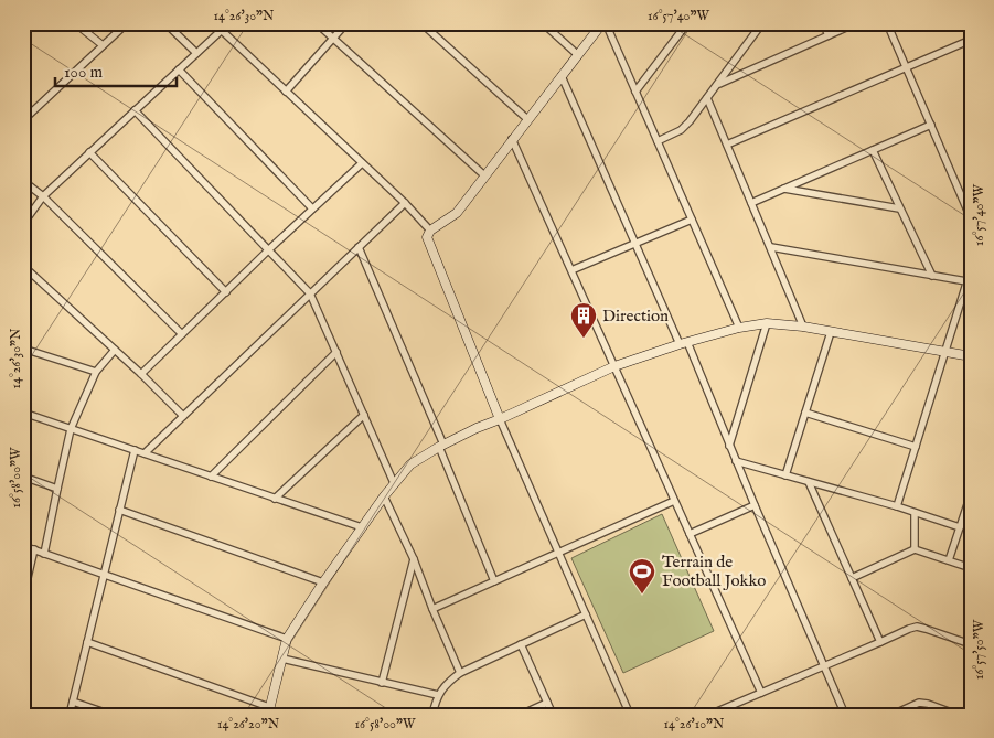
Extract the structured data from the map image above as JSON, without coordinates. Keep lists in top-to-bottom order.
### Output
{
  "places": {
    "building": ["Direction"],
    "sports": ["Terrain de Football Jokko"]
  },
  "scale_bar": "100 m",
  "coordinates": [
    "14°26'30\"N",
    "16°57'40\"W",
    "16°58'00\"W",
    "16°57'50\"W",
    "14°26'20\"N",
    "14°26'10\"N"
  ]
}
